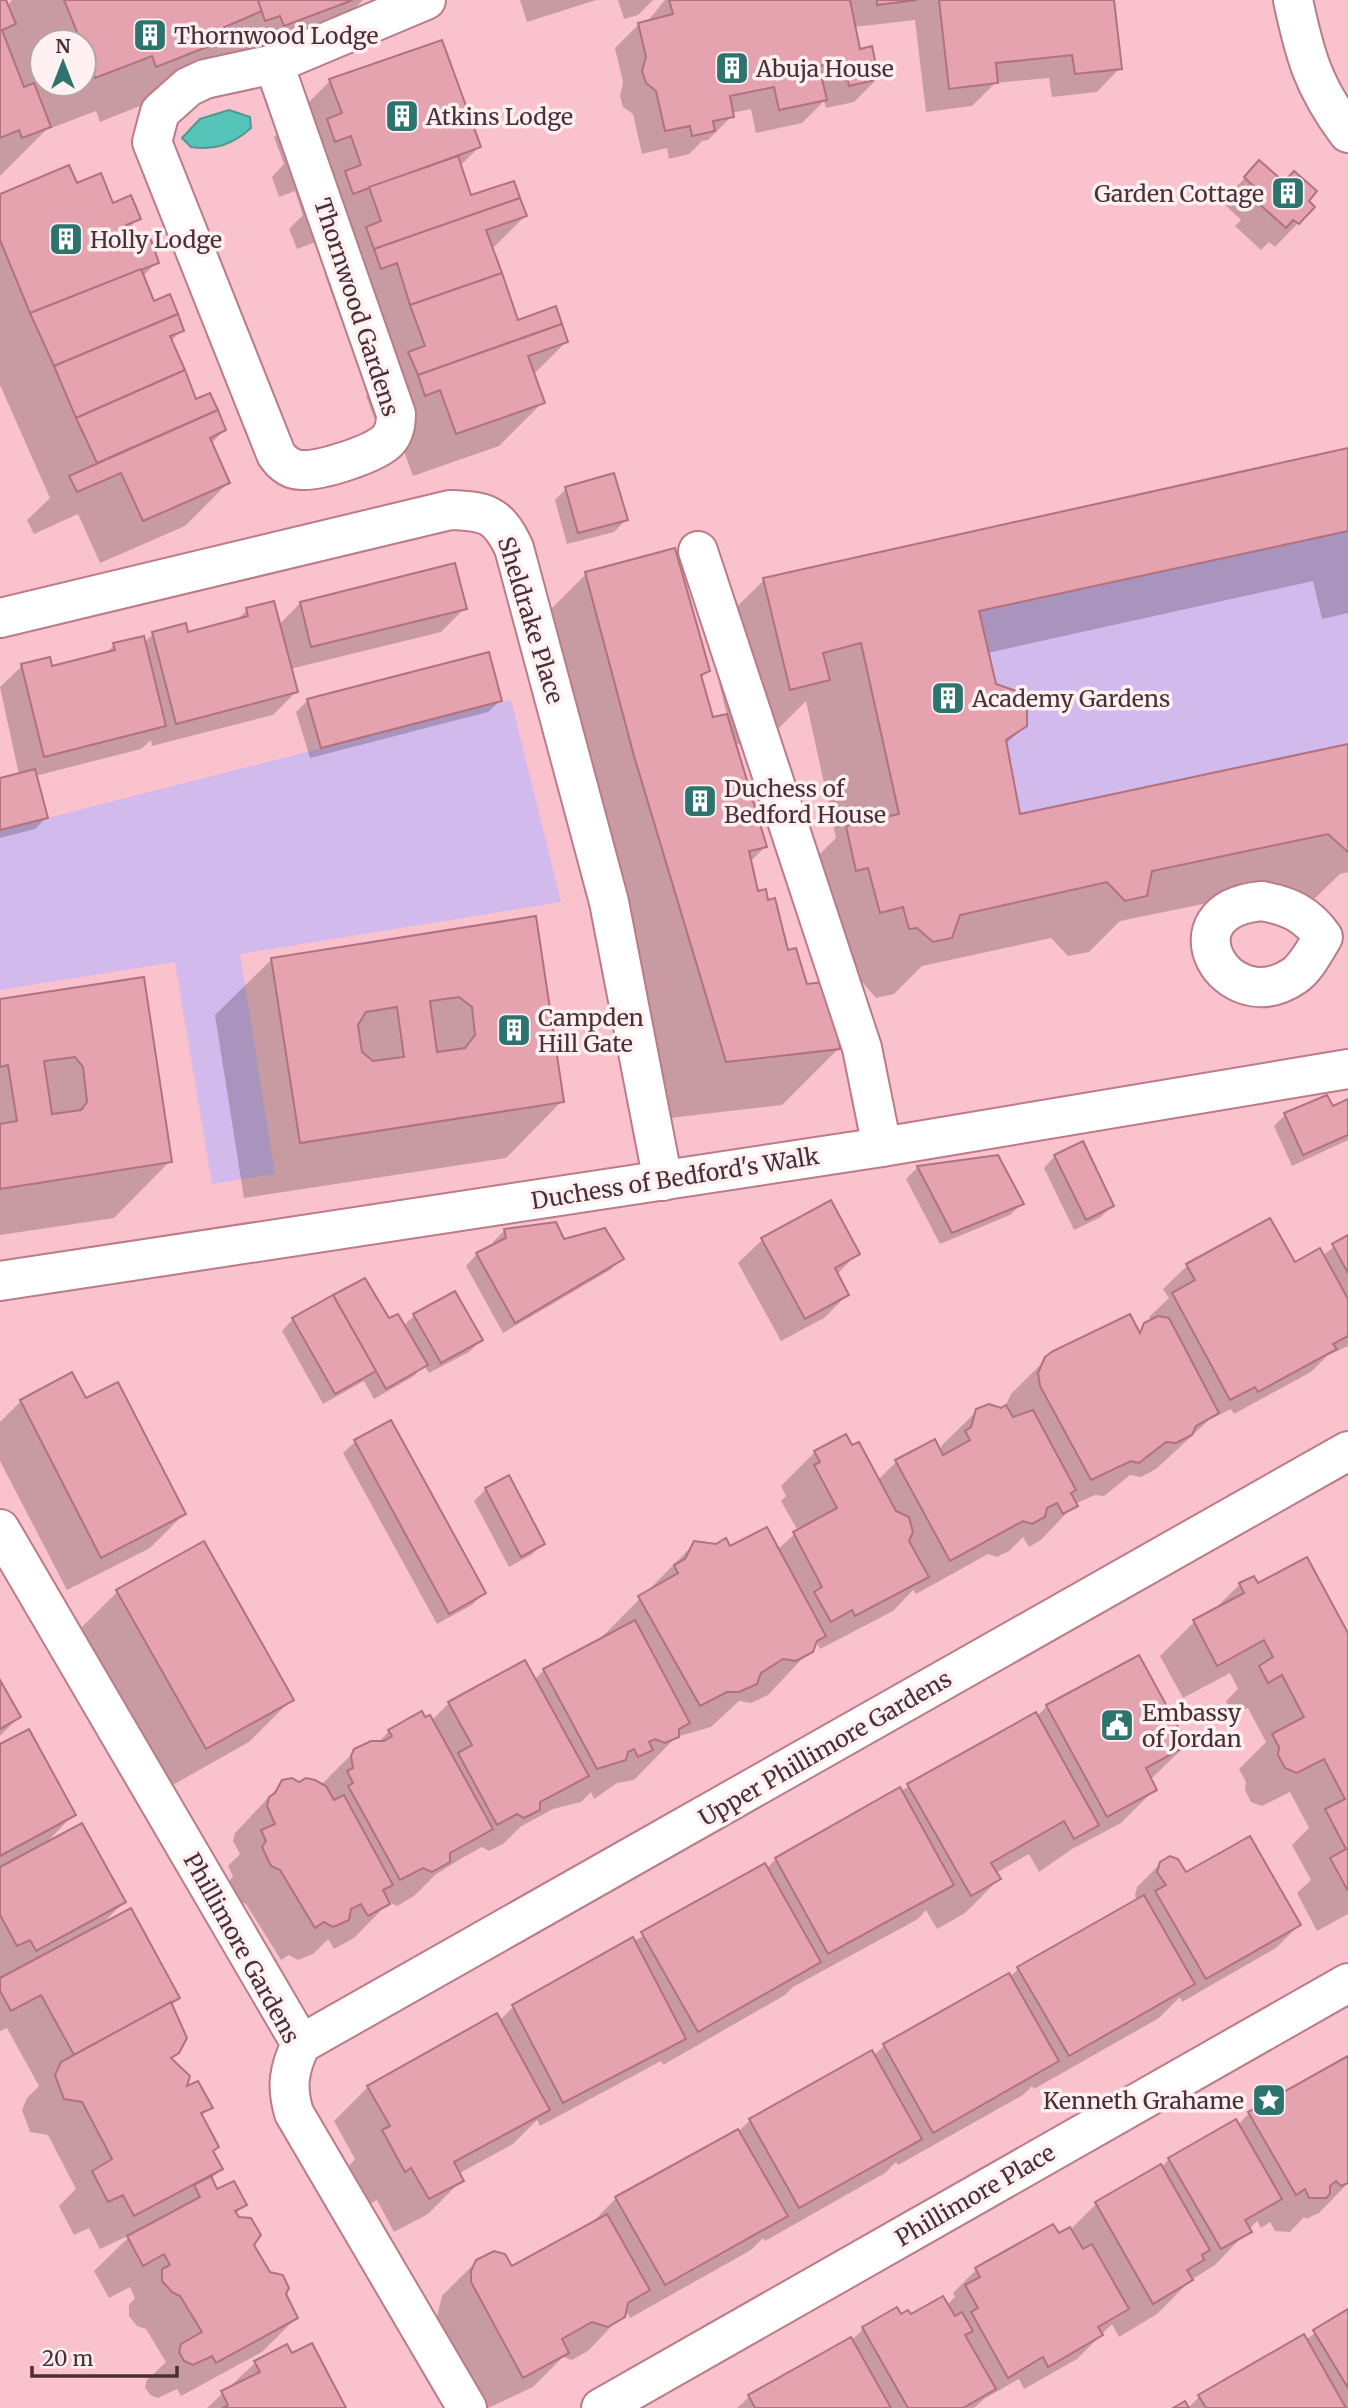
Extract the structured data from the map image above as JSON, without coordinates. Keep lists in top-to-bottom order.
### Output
{
  "streets": {
    "street": [
      "Thornwood Gardens",
      "Sheldrake Place",
      "Duchess of Bedford's Walk",
      "Upper Phillimore Gardens",
      "Phillimore Gardens",
      "Phillimore Place"
    ]
  },
  "crossings": [
    ["Sheldrake Place", "Duchess of Bedford's Walk"],
    ["Upper Phillimore Gardens", "Phillimore Gardens"]
  ],
  "places": {
    "building": [
      "Thornwood Lodge",
      "Abuja House",
      "Atkins Lodge",
      "Garden Cottage",
      "Holly Lodge",
      "Academy Gardens",
      "Duchess of Bedford House",
      "Campden Hill Gate"
    ],
    "public building": ["Embassy of Jordan"],
    "place": ["Kenneth Grahame"]
  },
  "scale_bar": "20 m",
  "north": "top"
}
